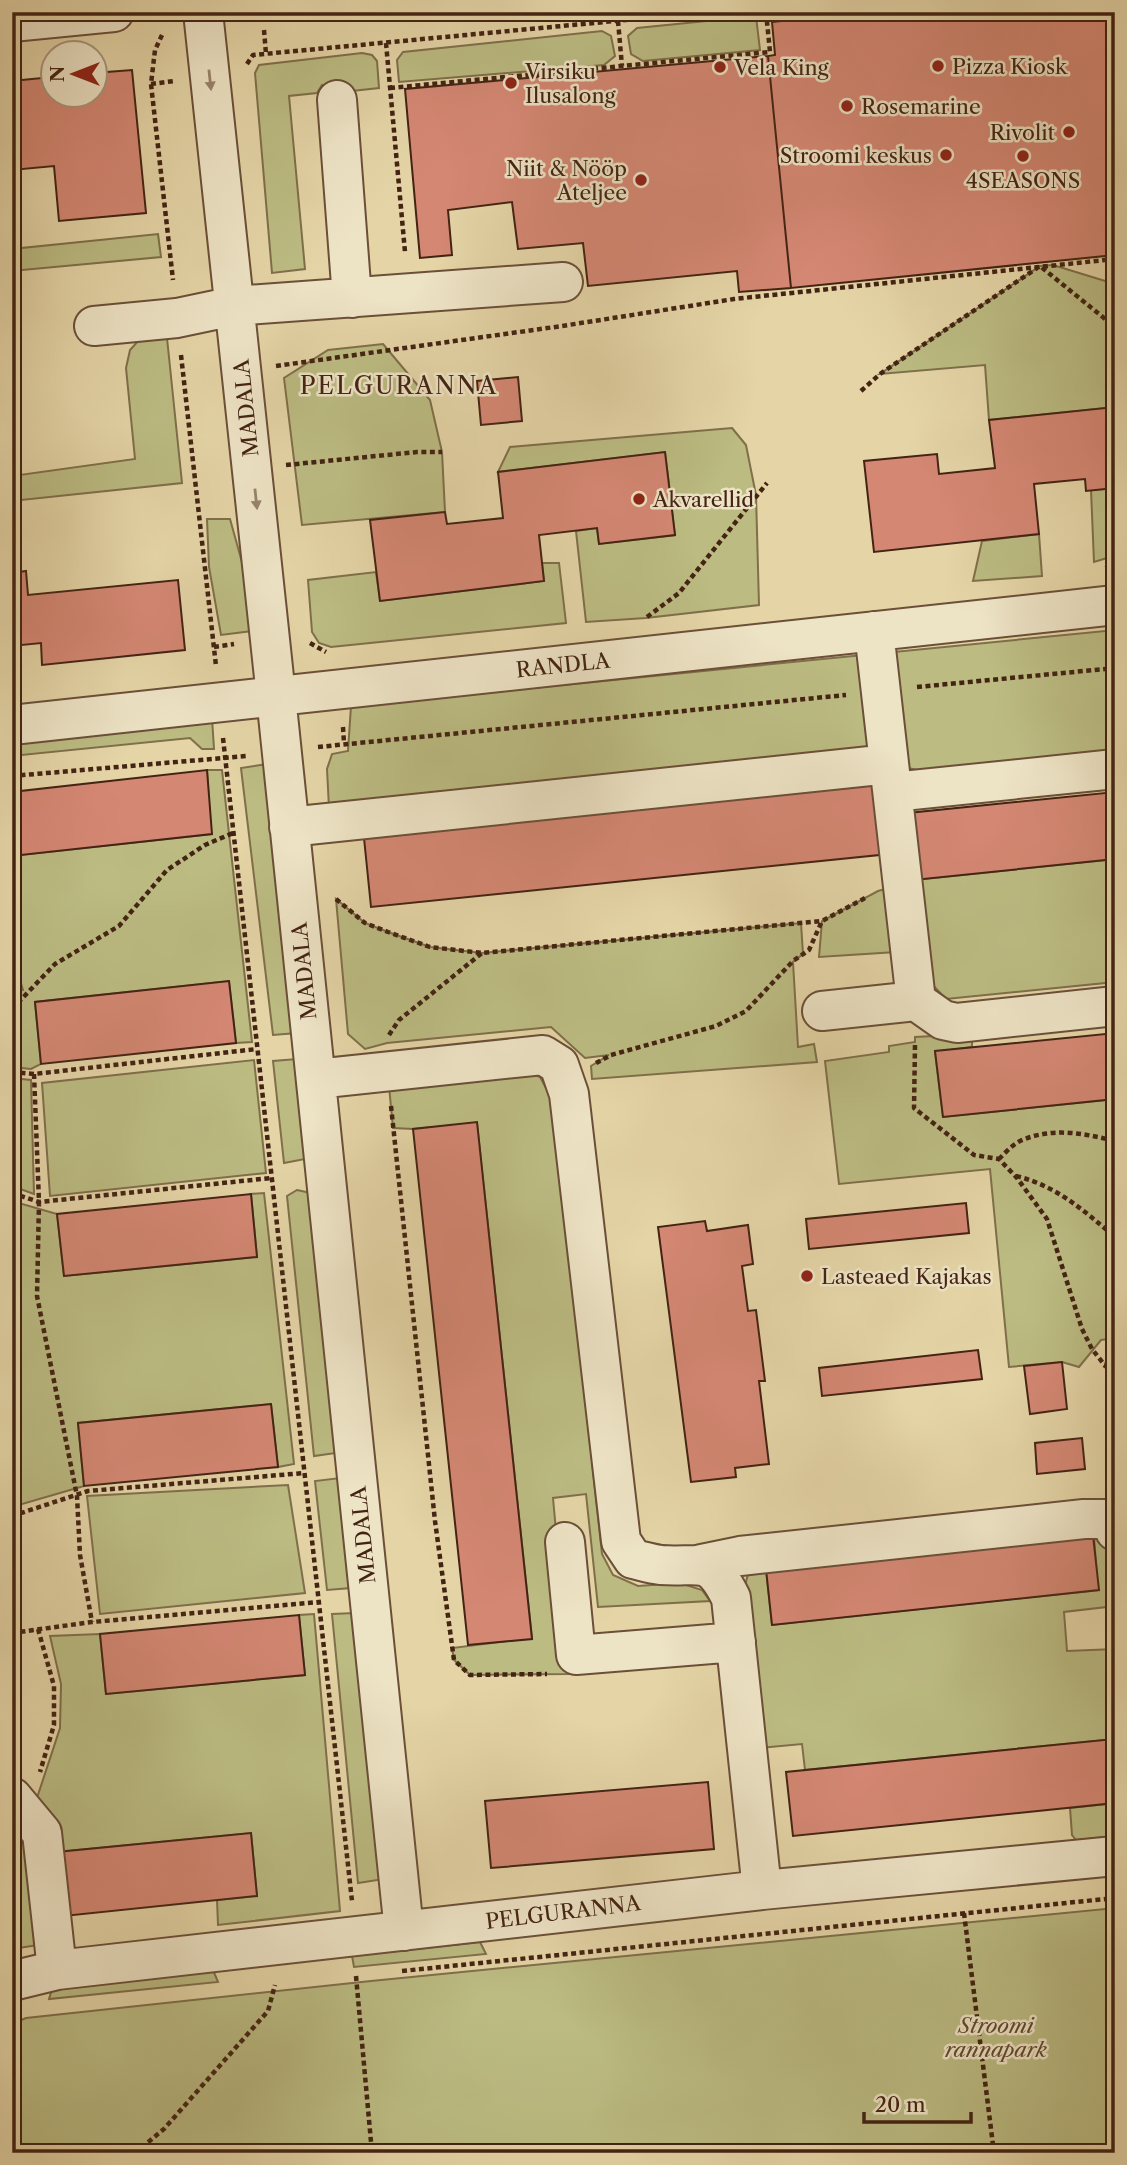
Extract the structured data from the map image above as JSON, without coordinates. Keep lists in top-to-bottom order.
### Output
{
  "streets": {
    "street": ["MADALA", "RANDLA", "PELGURANNA"]
  },
  "crossings": [
    ["MADALA", "RANDLA"],
    ["MADALA", "PELGURANNA"]
  ],
  "districts": ["PELGURANNA"],
  "parks": ["Stroomi rannapark"],
  "places": [
    "Pizza Kiosk",
    "Vela King",
    "Virsiku Ilusalong",
    "Rosemarine",
    "Rivolit",
    "Stroomi keskus",
    "4SEASONS",
    "Niit & Nööp Ateljee",
    "Akvarellid",
    "Lasteaed Kajakas"
  ],
  "scale_bar": "20 m",
  "north": "left"
}
